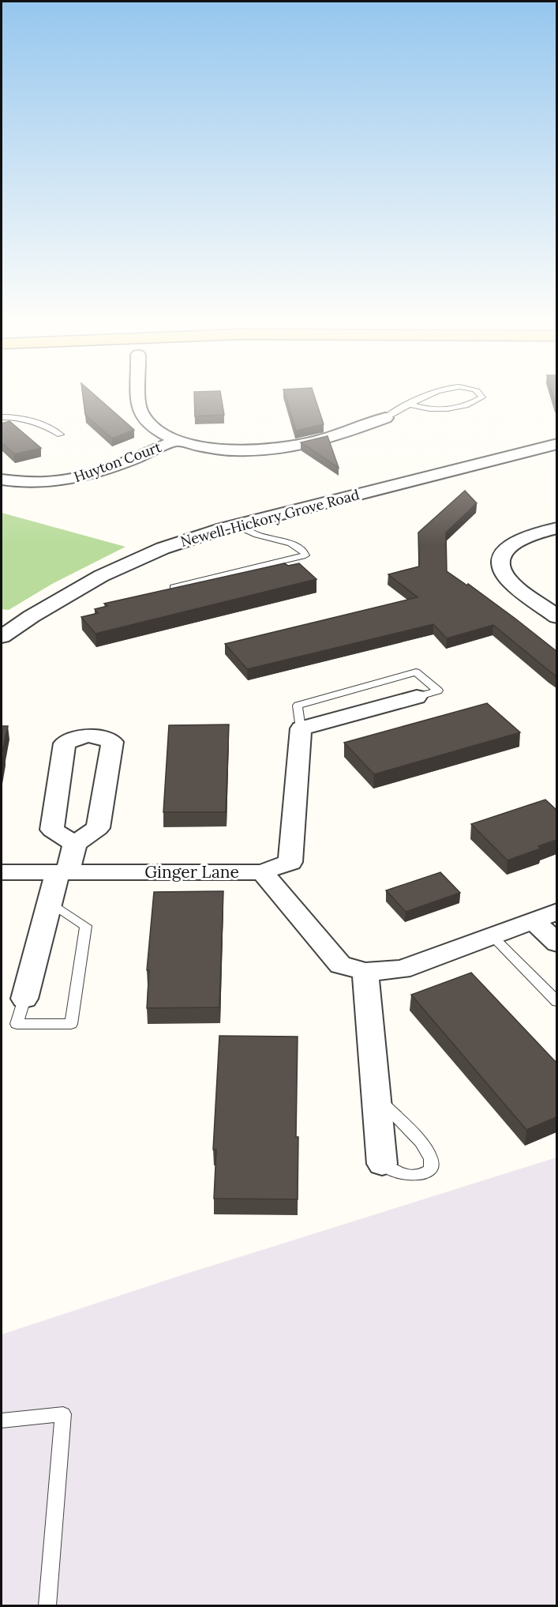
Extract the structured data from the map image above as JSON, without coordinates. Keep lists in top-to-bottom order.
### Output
{
  "streets": {
    "street": ["Huyton Court", "Newell-Hickory Grove Road", "Ginger Lane"]
  }
}
